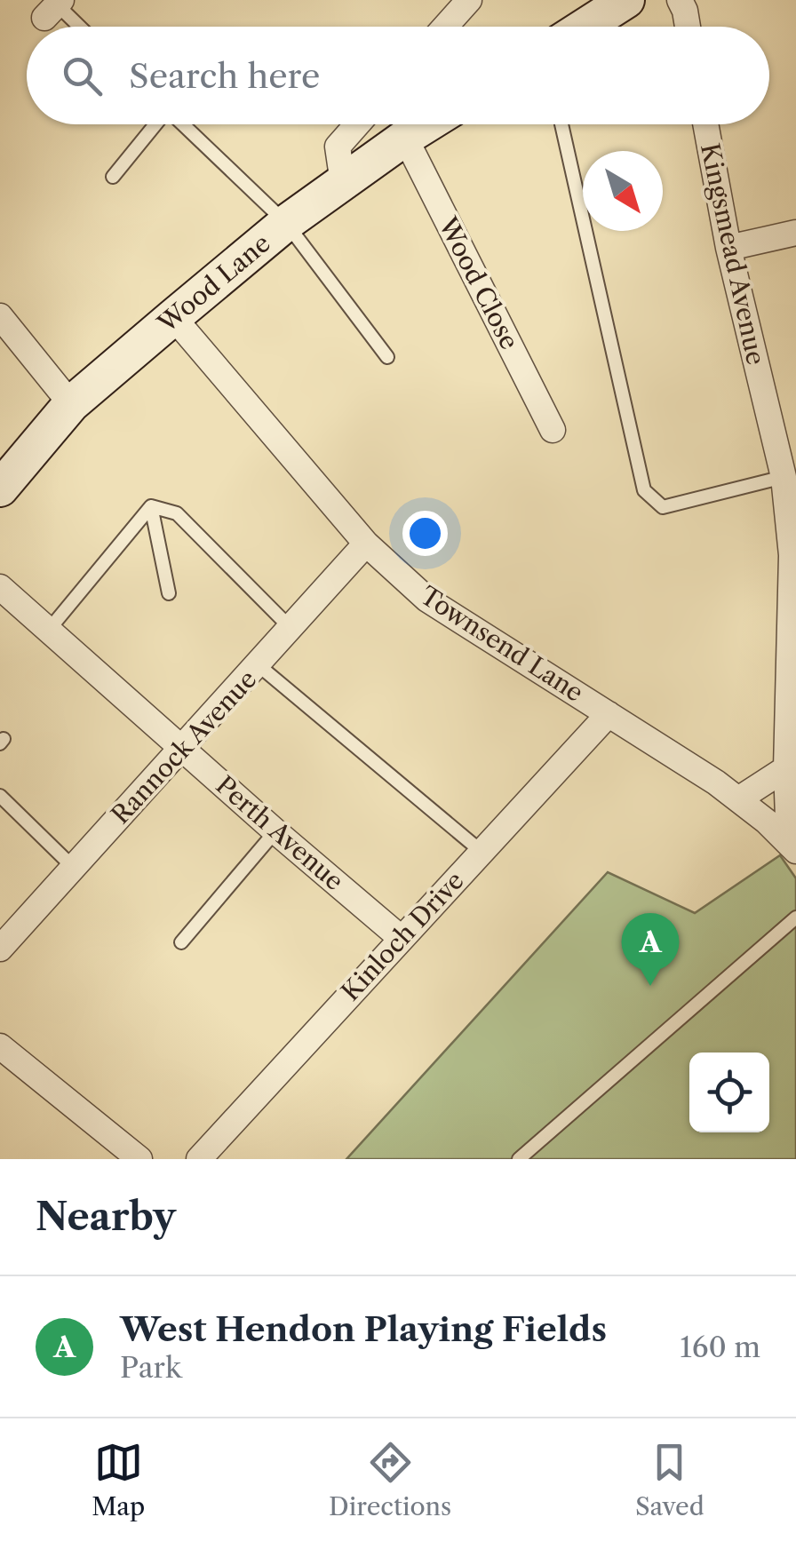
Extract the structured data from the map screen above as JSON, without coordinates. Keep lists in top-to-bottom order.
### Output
{
  "streets": {
    "street": [
      "Kingsmead Avenue",
      "Wood Close",
      "Wood Lane",
      "Townsend Lane",
      "Rannock Avenue",
      "Perth Avenue",
      "Kinloch Drive"
    ]
  },
  "crossings": [
    ["Kingsmead Avenue", "Townsend Lane"],
    ["Wood Close", "Wood Lane"],
    ["Wood Lane", "Townsend Lane"],
    ["Townsend Lane", "Rannock Avenue"],
    ["Townsend Lane", "Kinloch Drive"],
    ["Rannock Avenue", "Perth Avenue"],
    ["Perth Avenue", "Kinloch Drive"]
  ],
  "north": "bottom right",
  "page": {
    "search": "Search here",
    "pins": "A",
    "heading": "Nearby",
    "list": [
      {
        "mark": "A",
        "name": "West Hendon Playing Fields",
        "note": "Park",
        "value": "160 m"
      }
    ],
    "nav": ["Map", "Directions", "Saved"]
  }
}
